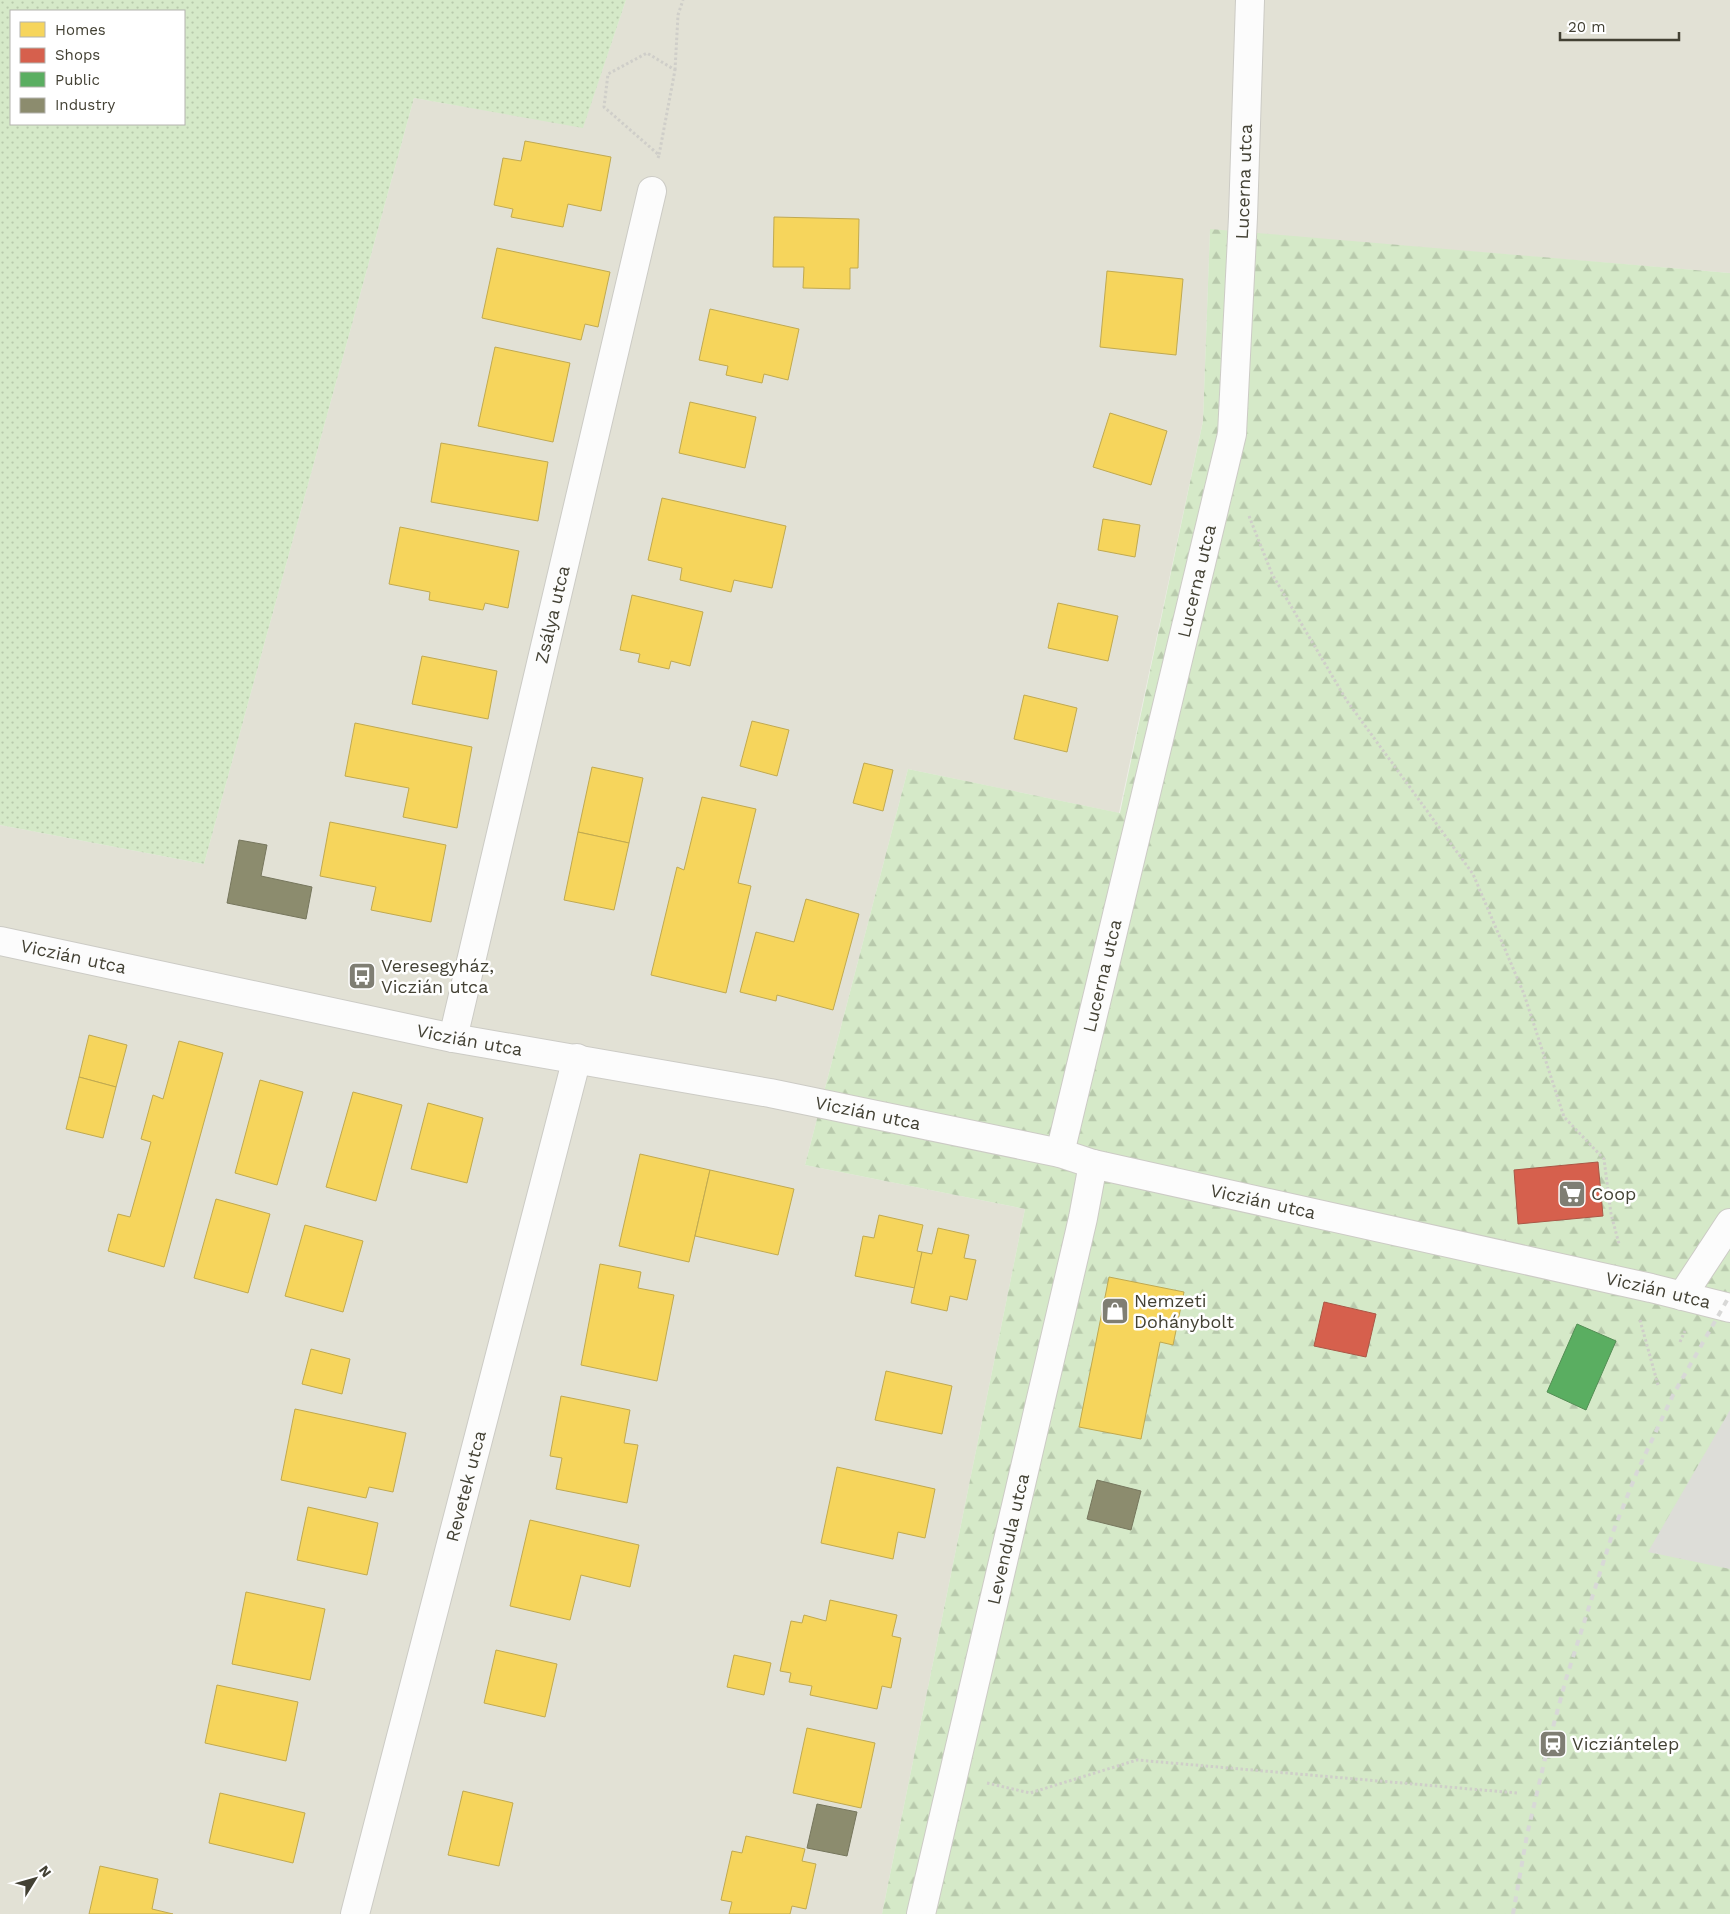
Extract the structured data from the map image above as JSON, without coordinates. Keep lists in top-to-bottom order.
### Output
{
  "streets": {
    "street": [
      "Lucerna utca",
      "Zsálya utca",
      "Viczián utca",
      "Revetek utca",
      "Levendula utca"
    ]
  },
  "crossings": [
    ["Lucerna utca", "Viczián utca"],
    ["Zsálya utca", "Viczián utca"],
    ["Viczián utca", "Revetek utca"],
    ["Viczián utca", "Levendula utca"]
  ],
  "places": {
    "bus stop": ["Veresegyház, Viczián utca"],
    "supermarket": ["Coop"],
    "shop": ["Nemzeti Dohánybolt"],
    "station": ["Vicziántelep"]
  },
  "legend": [
    "Homes",
    "Shops",
    "Public",
    "Industry"
  ],
  "scale_bar": "20 m",
  "north": "top right"
}
